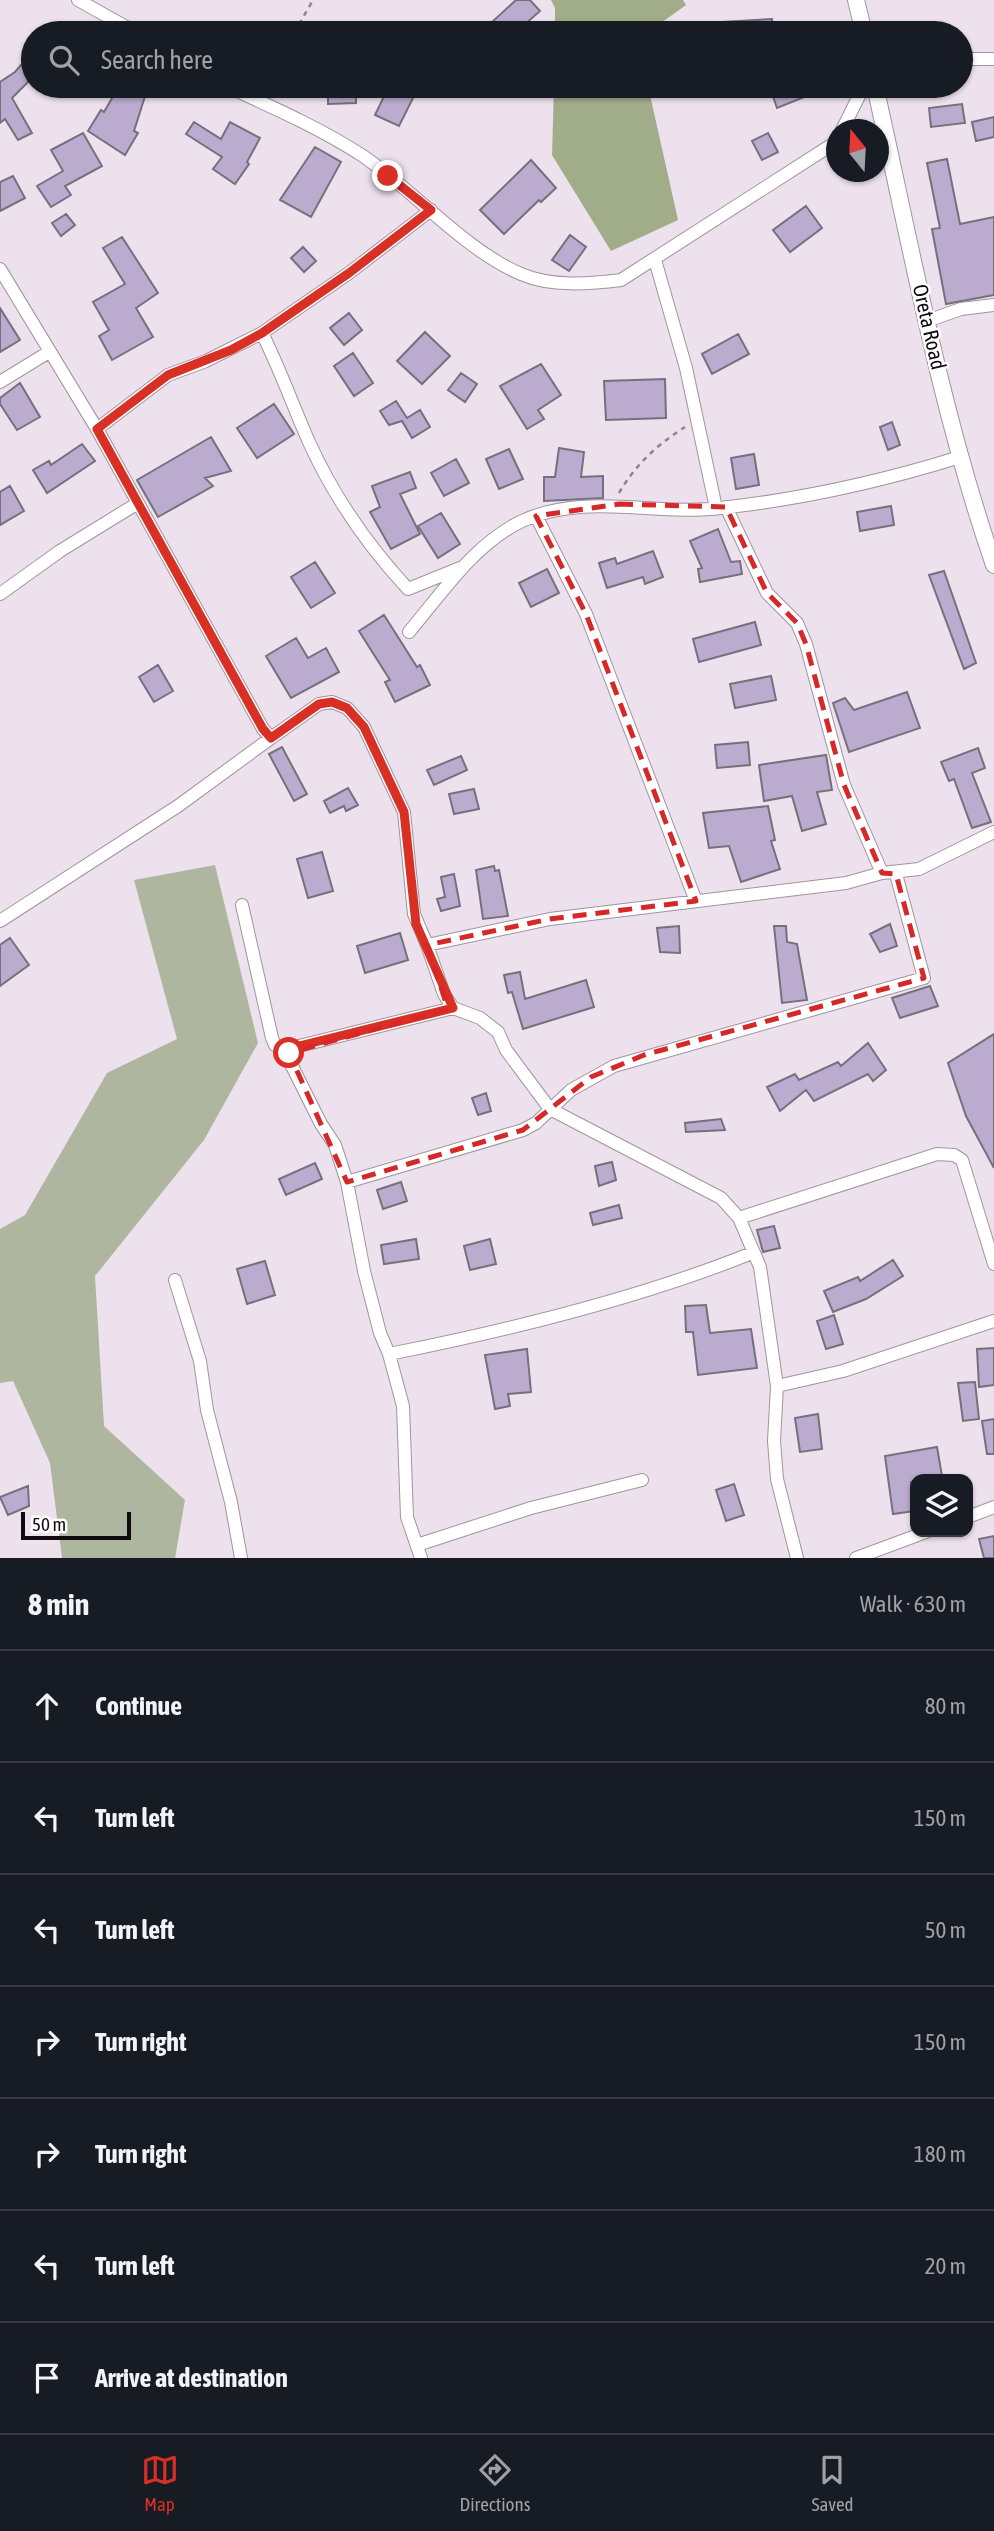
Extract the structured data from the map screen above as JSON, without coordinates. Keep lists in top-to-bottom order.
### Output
{
  "streets": {
    "street": ["Oreta Road"]
  },
  "scale_bar": "50 m",
  "north": "top",
  "page": {
    "search": "Search here",
    "scale": "50 m",
    "heading": ["8 min", "Walk · 630 m"],
    "list": [
      ["Continue", "80 m"],
      ["Turn left", "150 m"],
      ["Turn left", "50 m"],
      ["Turn right", "150 m"],
      ["Turn right", "180 m"],
      ["Turn left", "20 m"],
      "Arrive at destination"
    ],
    "nav": ["Map", "Directions", "Saved"]
  }
}
